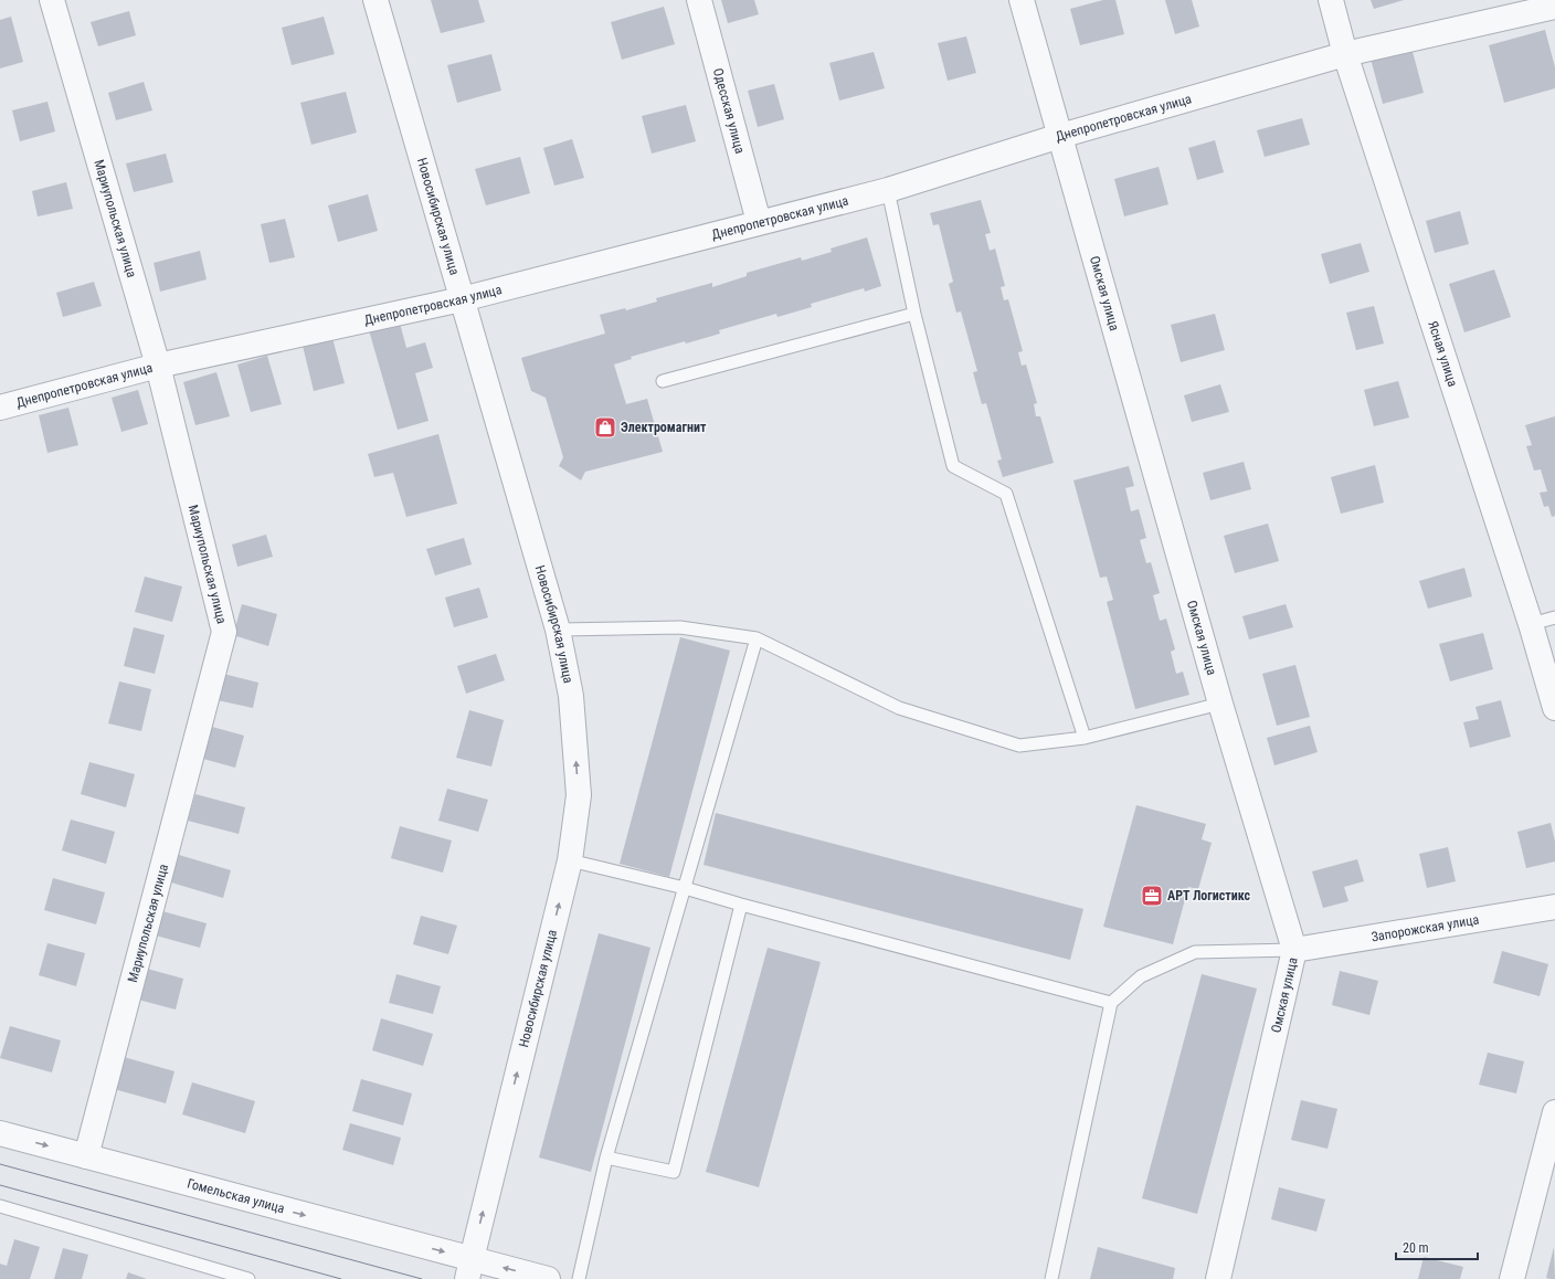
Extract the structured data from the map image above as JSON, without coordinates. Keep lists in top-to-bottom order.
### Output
{
  "streets": {
    "street": [
      "Одесская улица",
      "Днепропетровская улица",
      "Новосибирская улица",
      "Мариупольская улица",
      "Омская улица",
      "Ясная улица",
      "Запорожская улица",
      "Гомельская улица"
    ]
  },
  "crossings": [
    ["Одесская улица", "Днепропетровская улица"],
    ["Днепропетровская улица", "Новосибирская улица"],
    ["Днепропетровская улица", "Мариупольская улица"],
    ["Днепропетровская улица", "Омская улица"],
    ["Днепропетровская улица", "Ясная улица"],
    ["Новосибирская улица", "Гомельская улица"],
    ["Мариупольская улица", "Гомельская улица"],
    ["Омская улица", "Запорожская улица"]
  ],
  "one_way": ["Новосибирская улица"],
  "places": {
    "shop": ["Электромагнит"],
    "office": ["АРТ Логистикс"]
  },
  "scale_bar": "20 m"
}
